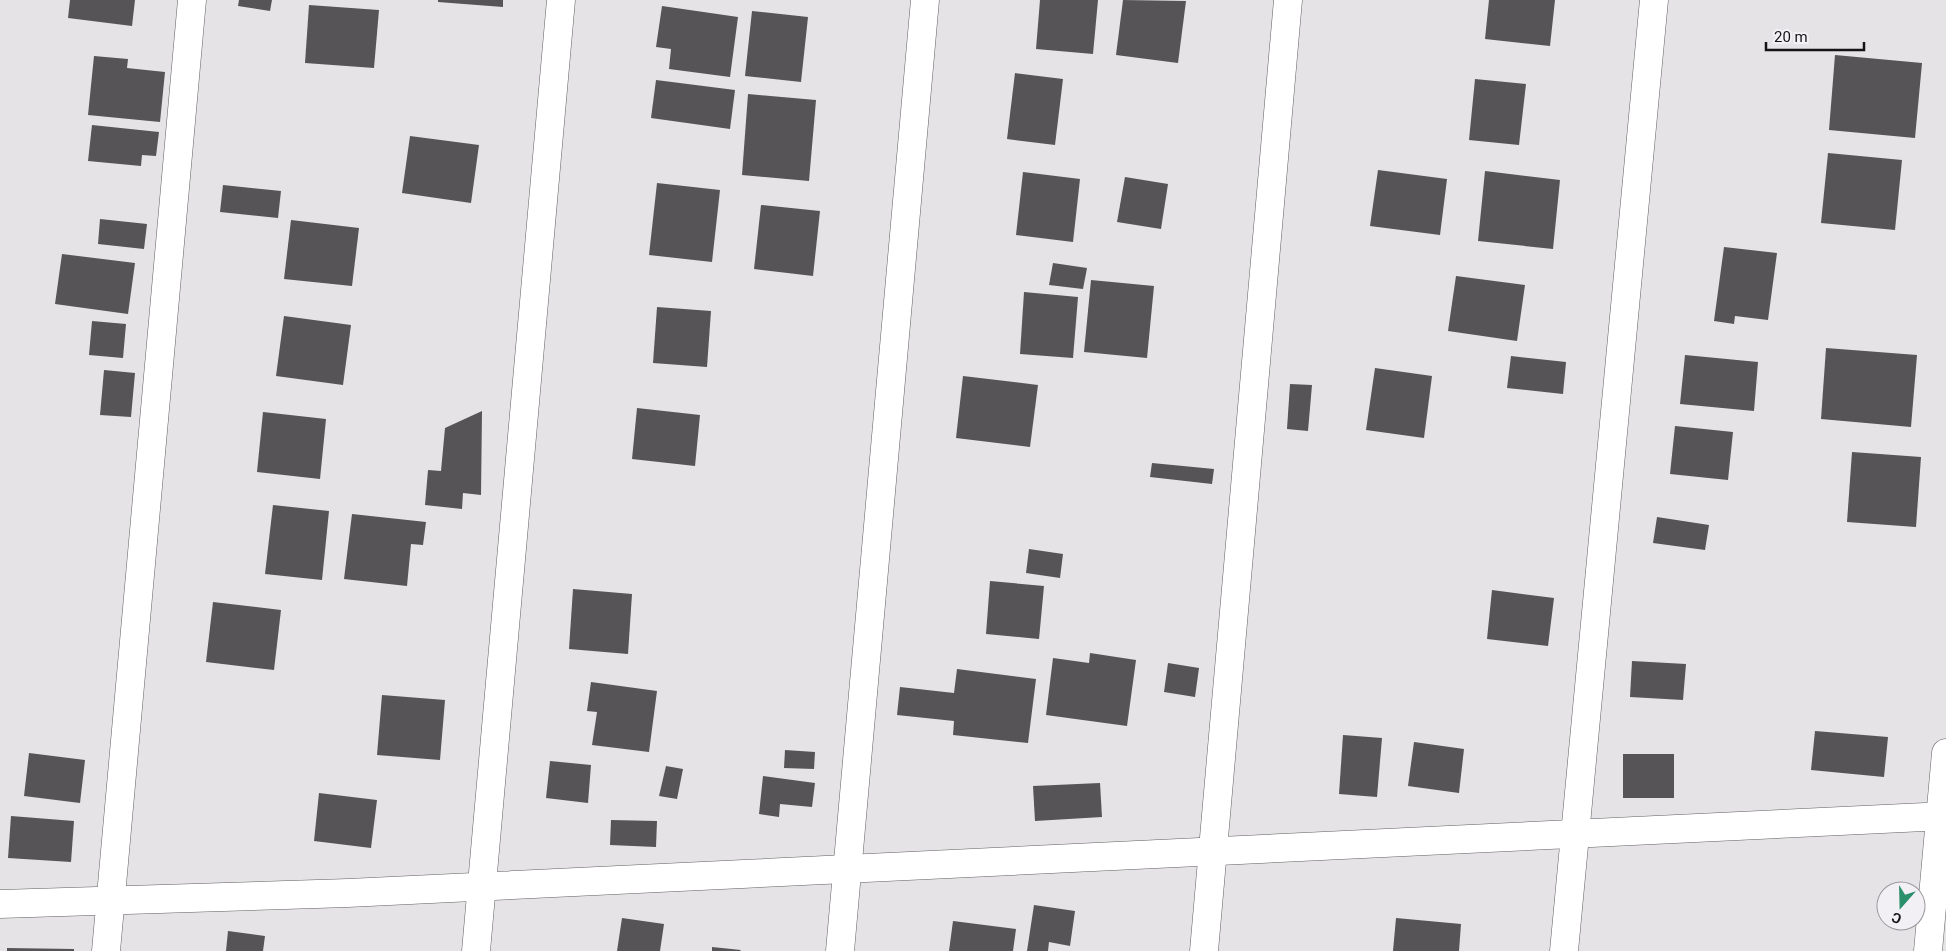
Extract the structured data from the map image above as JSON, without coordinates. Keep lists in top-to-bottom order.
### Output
{
  "scale_bar": "20 m",
  "north": "bottom"
}
